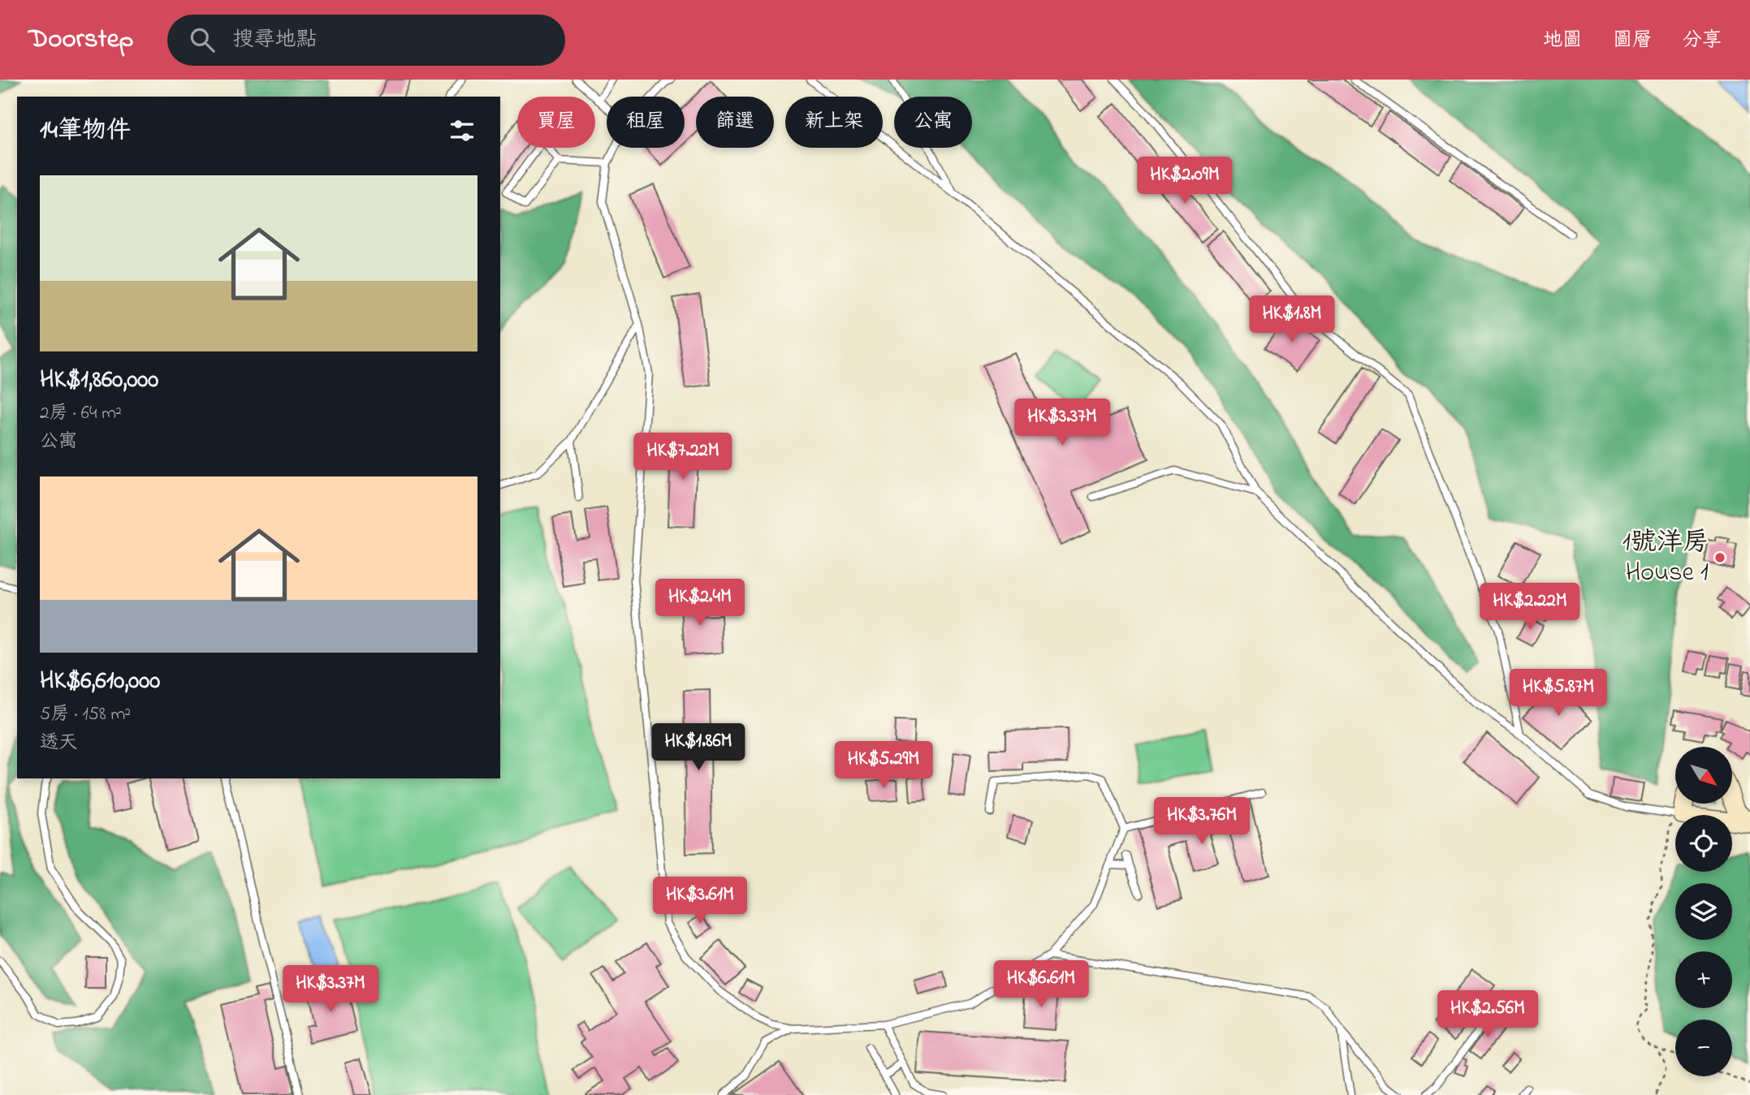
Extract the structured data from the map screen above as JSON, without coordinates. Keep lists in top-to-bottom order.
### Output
{
  "places": ["1號洋房 House 1"],
  "north": "bottom right",
  "page": {
    "header": "Doorstep",
    "search": "搜尋地點",
    "nav": ["地圖", "圖層", "分享"],
    "chip": [
      "買屋",
      "租屋",
      "篩選",
      "新上架",
      "公寓"
    ],
    "heading": "14筆物件",
    "price": [
      "HK$2.09M",
      "HK$1.8M",
      "HK$3.37M",
      "HK$7.22M",
      "HK$2.4M",
      "HK$2.22M",
      "HK$5.87M",
      "HK$1.86M",
      "HK$5.29M",
      "HK$3.76M",
      "HK$3.61M",
      "HK$6.61M",
      "HK$3.37M",
      "HK$2.56M"
    ],
    "list": [
      {
        "name": "HK$1,860,000",
        "note": "2房 · 64 m² · 公寓"
      },
      {
        "name": "HK$6,610,000",
        "note": "5房 · 158 m² · 透天"
      }
    ],
    "map_buttons": ["+", "−"]
  }
}
